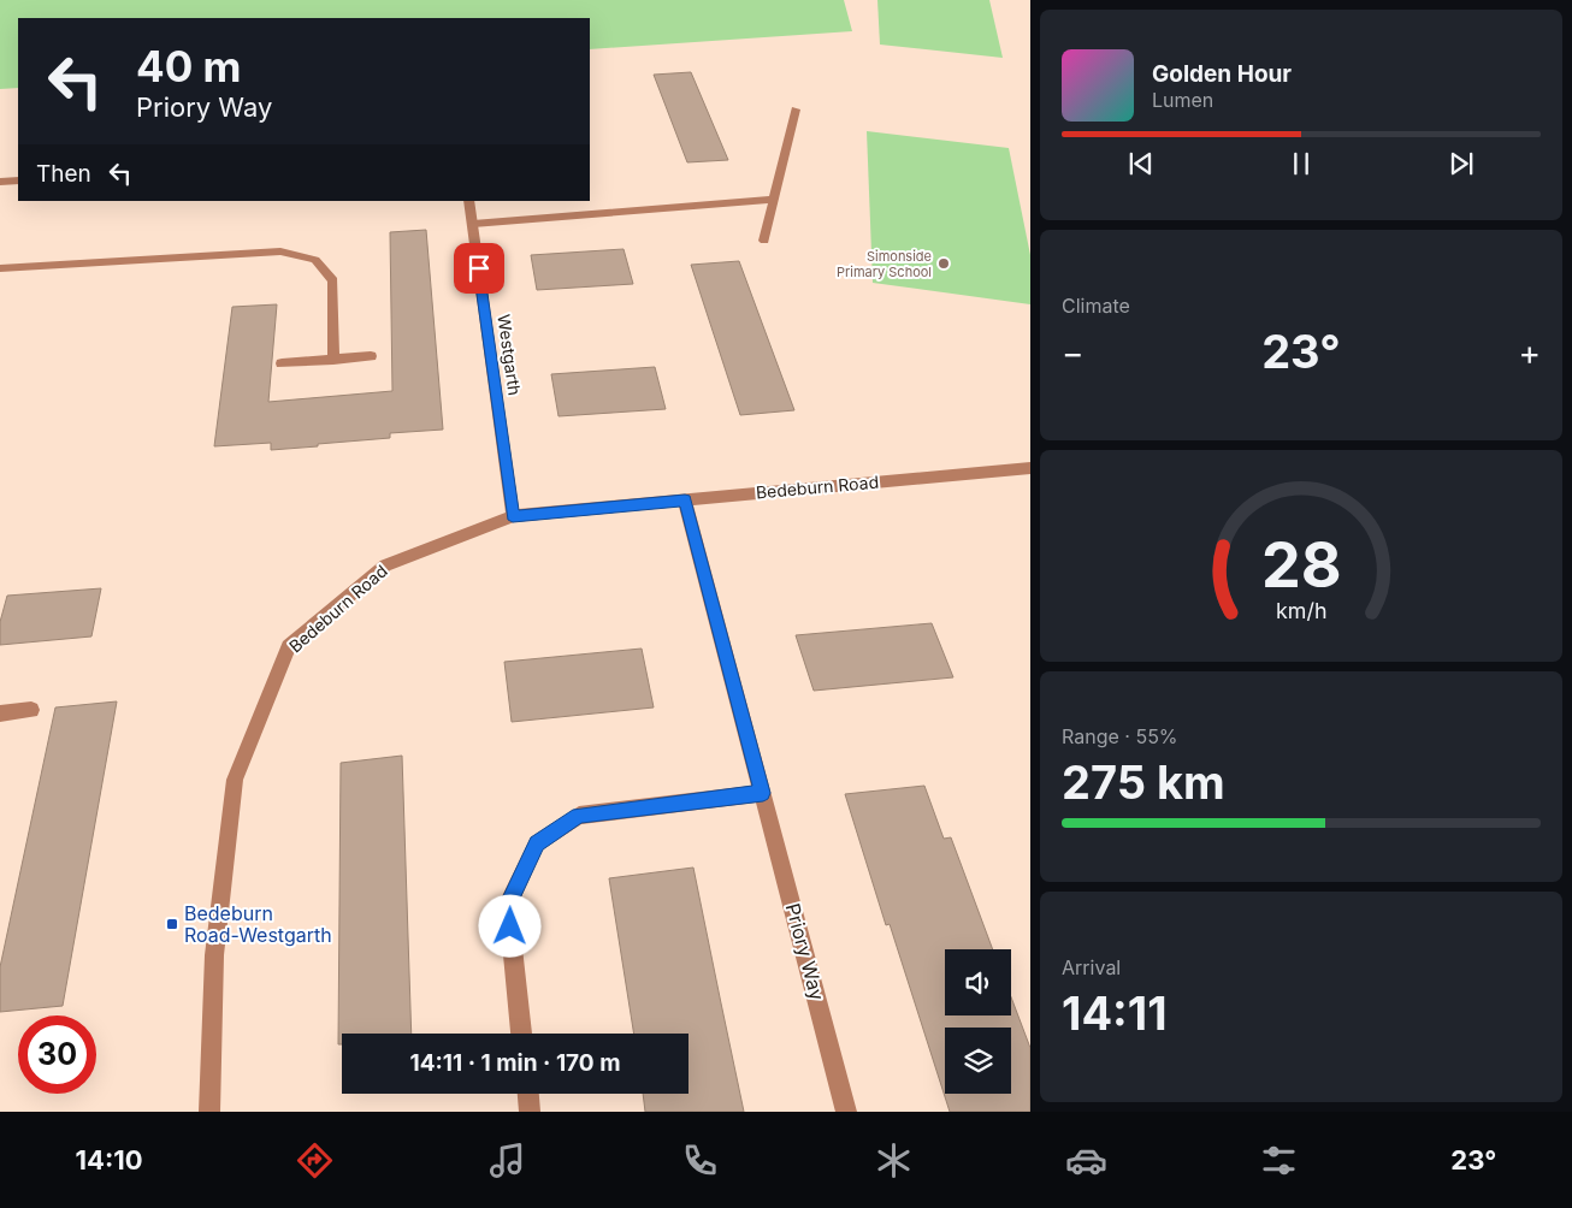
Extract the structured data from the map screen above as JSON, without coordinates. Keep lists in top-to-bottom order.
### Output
{
  "streets": {
    "street": ["Westgarth", "Bedeburn Road", "Priory Way"]
  },
  "crossings": [
    ["Westgarth", "Bedeburn Road"],
    ["Bedeburn Road", "Priory Way"]
  ],
  "places": {
    "other": ["Simonside Primary School"],
    "transit": ["Bedeburn Road-Westgarth"]
  },
  "page": {
    "turn": ["40 m", "Priory Way"],
    "song": ["Golden Hour", "Lumen"],
    "then": "Then",
    "tile": [
      "Climate",
      ["Range · 55%", "275 km"],
      ["Arrival", "14:11"]
    ],
    "heat": ["−", "23°", "+"],
    "limit": "30",
    "trip": "14:11 · 1 min · 170 m",
    "tabs": ["14:10", "23°"],
    "gauge": ["28", "km/h"]
  }
}
